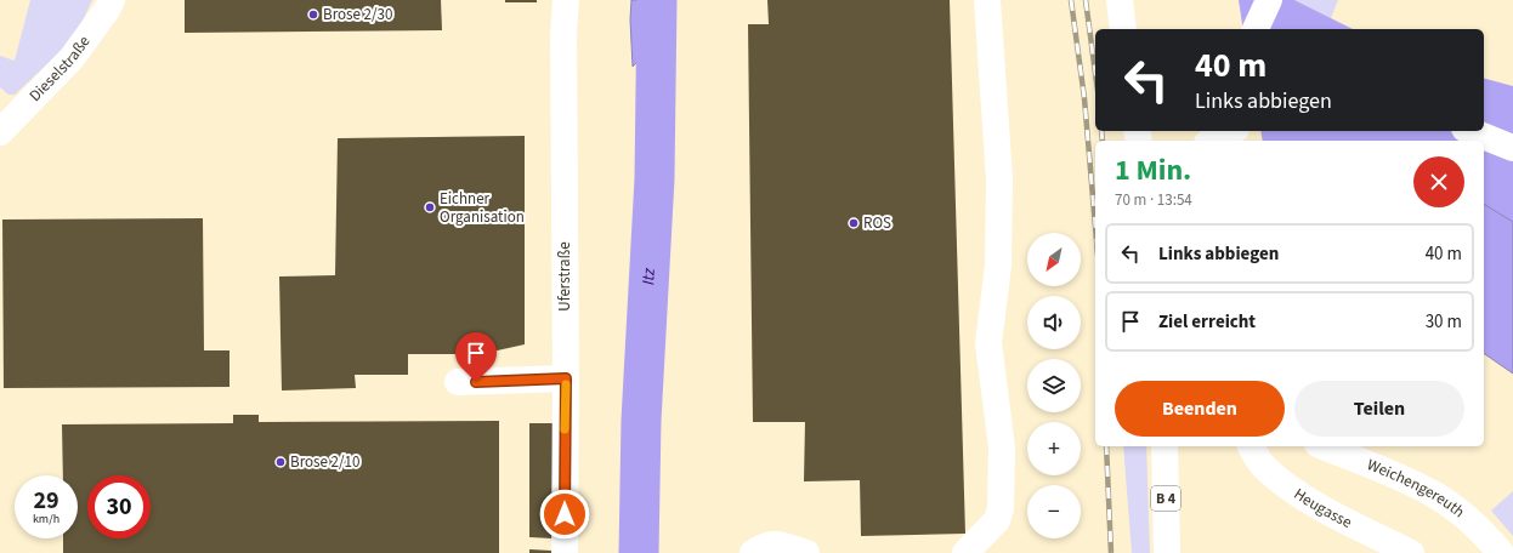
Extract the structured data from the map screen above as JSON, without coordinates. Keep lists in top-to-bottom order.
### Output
{
  "streets": {
    "street": [
      "Dieselstraße",
      "Uferstraße",
      "Weichengereuth",
      "B 4",
      "Heugasse"
    ]
  },
  "water": ["Itz"],
  "places": [
    "Brose 2/30",
    "Eichner Organisation",
    "ROS",
    "Brose 2/10"
  ],
  "north": "bottom left",
  "page": {
    "turn": ["40 m", "Links abbiegen"],
    "heading": ["1 Min.", "70 m · 13:54"],
    "list": [
      {
        "name": "Links abbiegen",
        "value": "40 m"
      },
      {
        "name": "Ziel erreicht",
        "value": "30 m"
      }
    ],
    "map_buttons": ["+", "−"],
    "buttons": ["Beenden", "Teilen"],
    "speed": "29 km/h",
    "limit": "30"
  }
}
